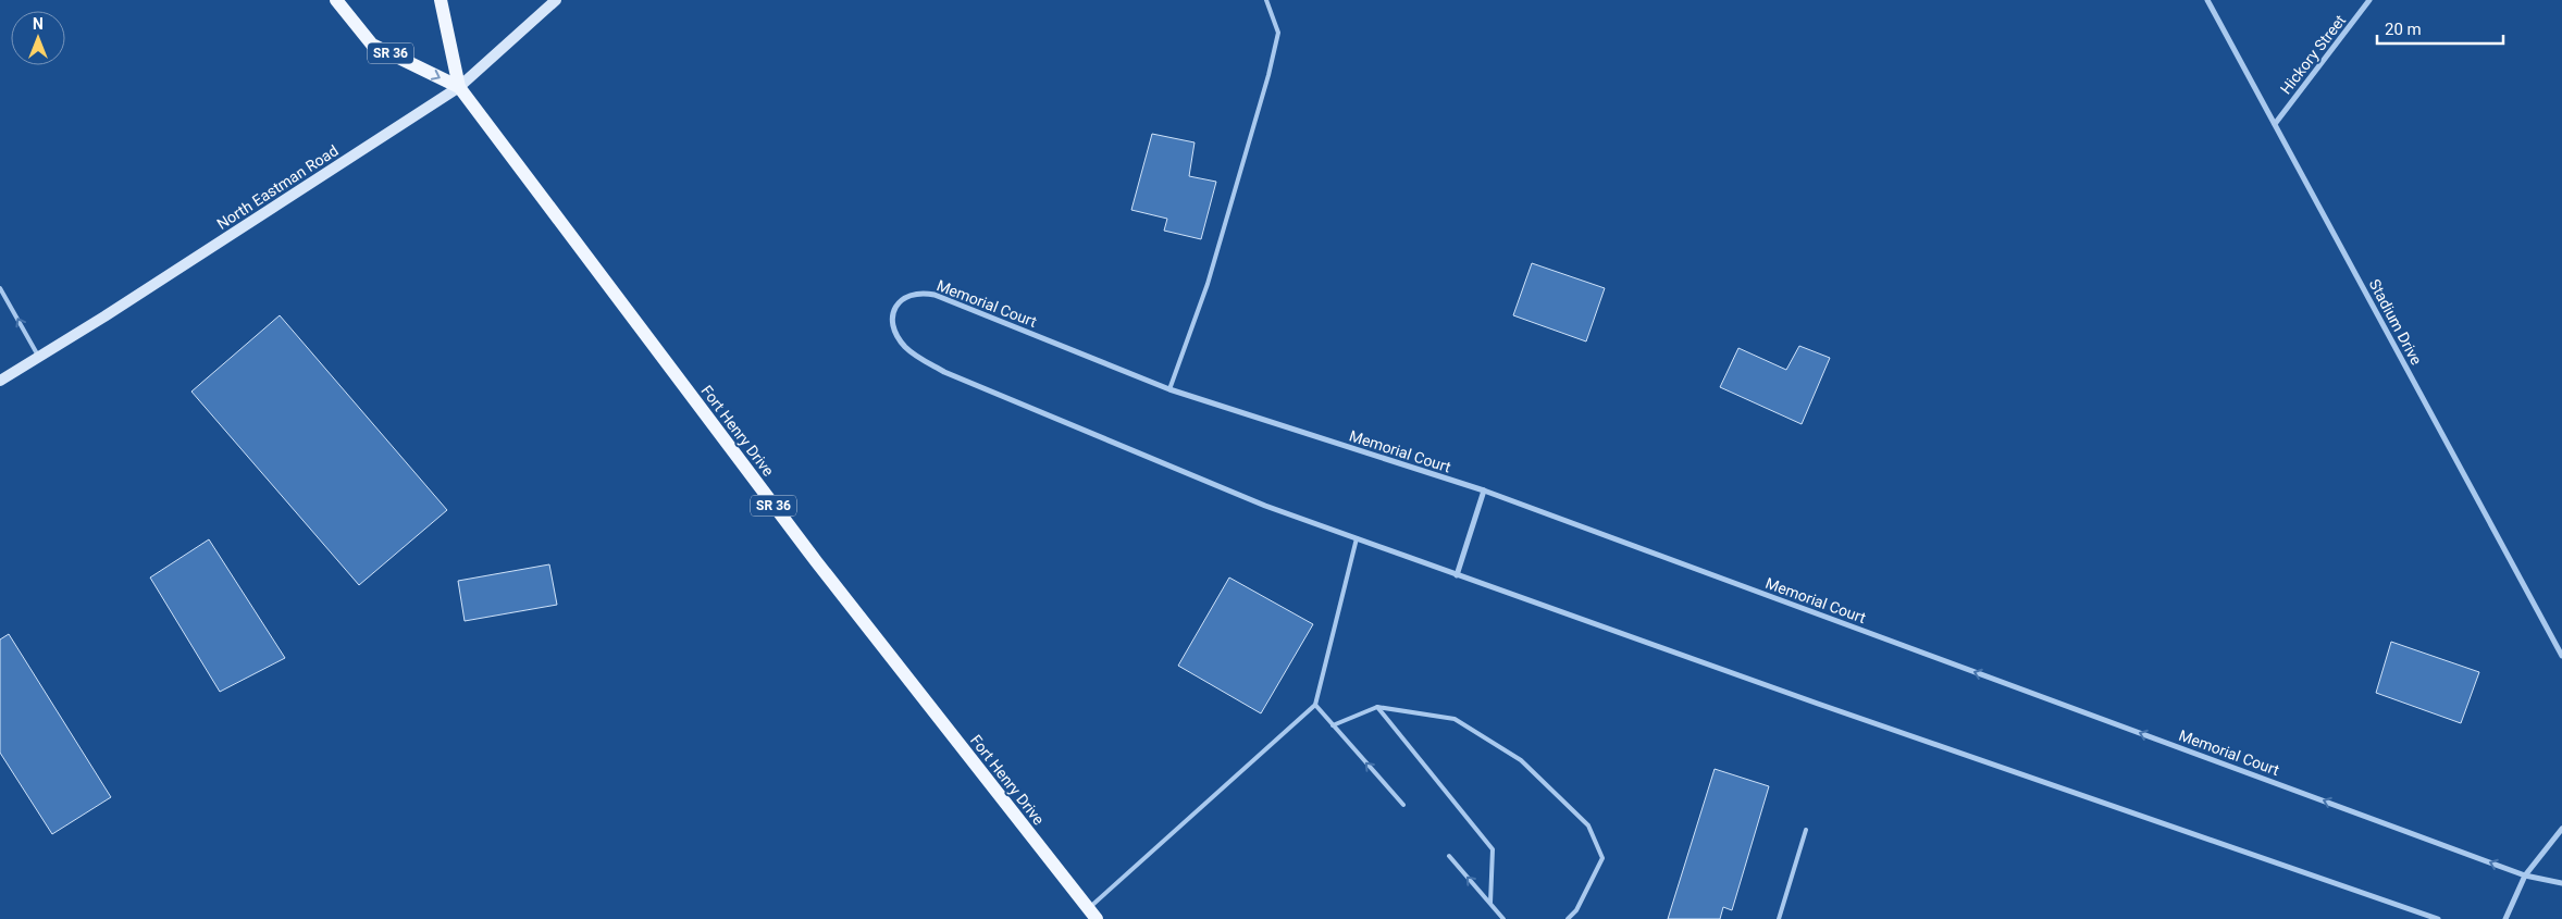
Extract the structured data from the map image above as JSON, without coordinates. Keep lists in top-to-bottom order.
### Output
{
  "streets": {
    "main road": ["SR 36", "North Eastman Road", "Fort Henry Drive"],
    "street": ["Hickory Street", "Memorial Court", "Stadium Drive"]
  },
  "crossings": [
    ["Hickory Street", "Stadium Drive"],
    ["North Eastman Road", "Fort Henry Drive"]
  ],
  "scale_bar": "20 m",
  "north": "top"
}
